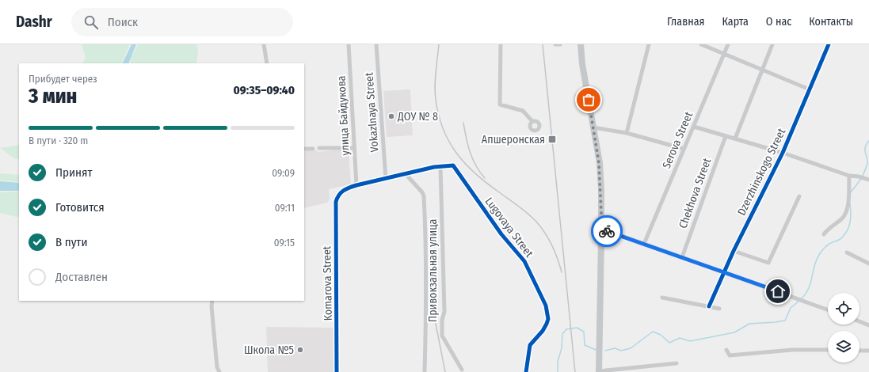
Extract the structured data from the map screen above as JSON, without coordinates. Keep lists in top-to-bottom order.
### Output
{
  "streets": {
    "street": [
      "Vokazlnaya Street",
      "улица Байдукова",
      "Serova Street",
      "Dzerzhinskogo Street",
      "Chekhova Street",
      "Lugovaya Street",
      "Привокзальная улица",
      "Komarova Street"
    ]
  },
  "crossings": [
    ["улица Байдукова", "Komarova Street"],
    ["Lugovaya Street", "Привокзальная улица"]
  ],
  "places": {
    "other": ["ДОУ № 8", "Школа №5"],
    "transit": ["Апшеронская"]
  },
  "page": {
    "header": "Dashr",
    "search": "Поиск",
    "nav": [
      "Главная",
      "Карта",
      "О нас",
      "Контакты"
    ],
    "heading": ["3 мин", "Прибудет через", "09:35–09:40"],
    "bar": "В пути · 320 m",
    "list": [
      ["Принят", "09:09"],
      ["Готовится", "09:11"],
      ["В пути", "09:15"],
      "Доставлен"
    ]
  }
}
